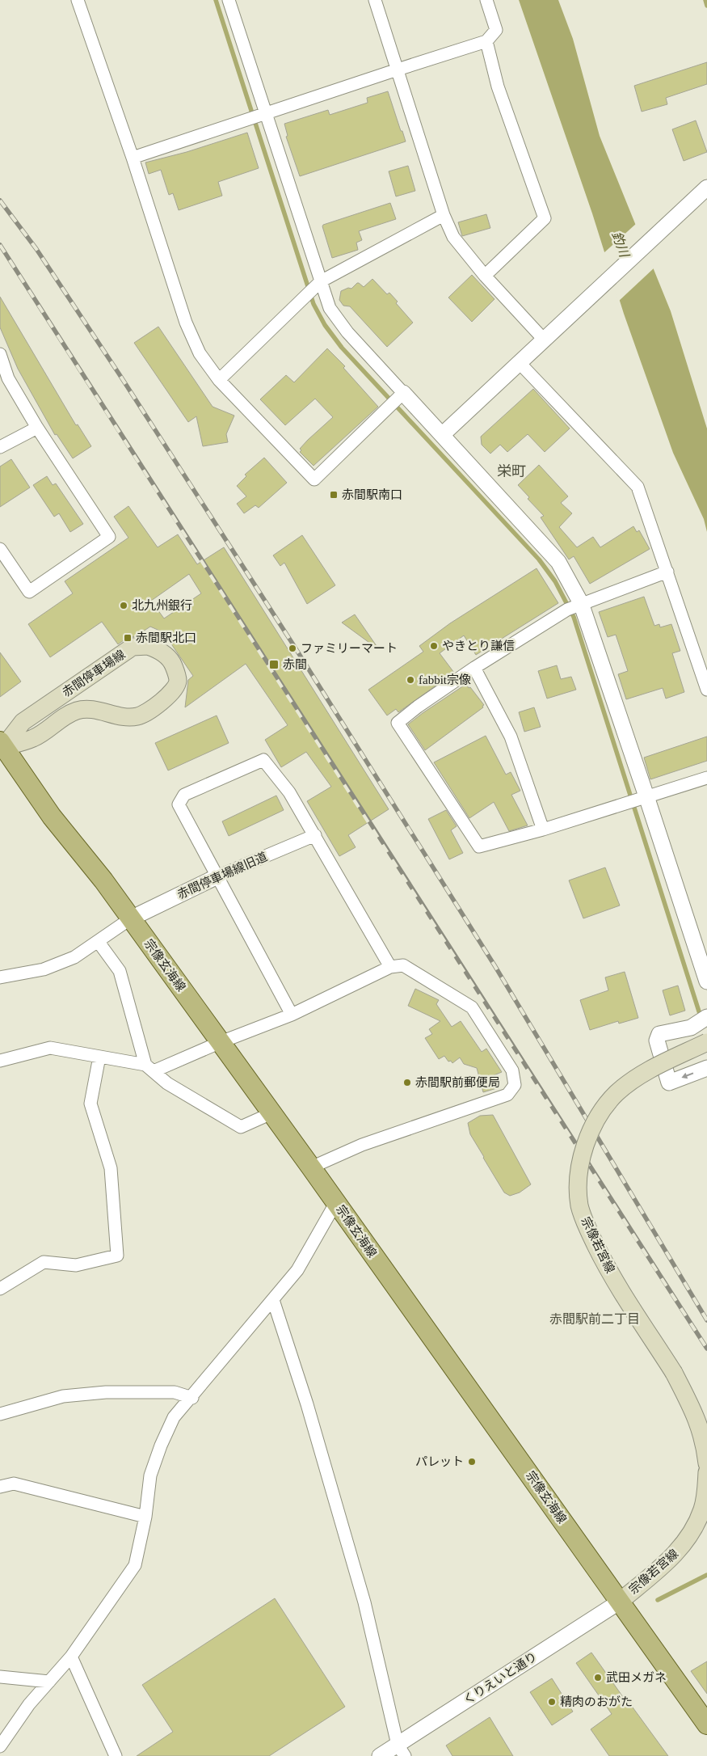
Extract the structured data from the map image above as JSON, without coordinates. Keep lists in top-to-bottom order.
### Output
{
  "streets": {
    "main road": ["赤間停車場線", "宗像玄海線", "宗像若宮線"],
    "street": ["赤間停車場線旧道", "くりえいと通り"]
  },
  "crossings": [
    ["赤間停車場線", "宗像玄海線"],
    ["赤間停車場線旧道", "宗像玄海線"],
    ["宗像玄海線", "宗像若宮線"],
    ["宗像玄海線", "くりえいと通り"],
    ["宗像若宮線", "くりえいと通り"]
  ],
  "districts": ["栄町", "赤間駅前二丁目"],
  "water": ["釣川"],
  "places": {
    "transit": ["赤間駅南口", "赤間駅北口", "赤間"],
    "other": [
      "北九州銀行",
      "やきとり謙信",
      "ファミリーマート",
      "fabbit宗像",
      "赤間駅前郵便局",
      "パレット",
      "武田メガネ",
      "精肉のおがた"
    ]
  }
}
